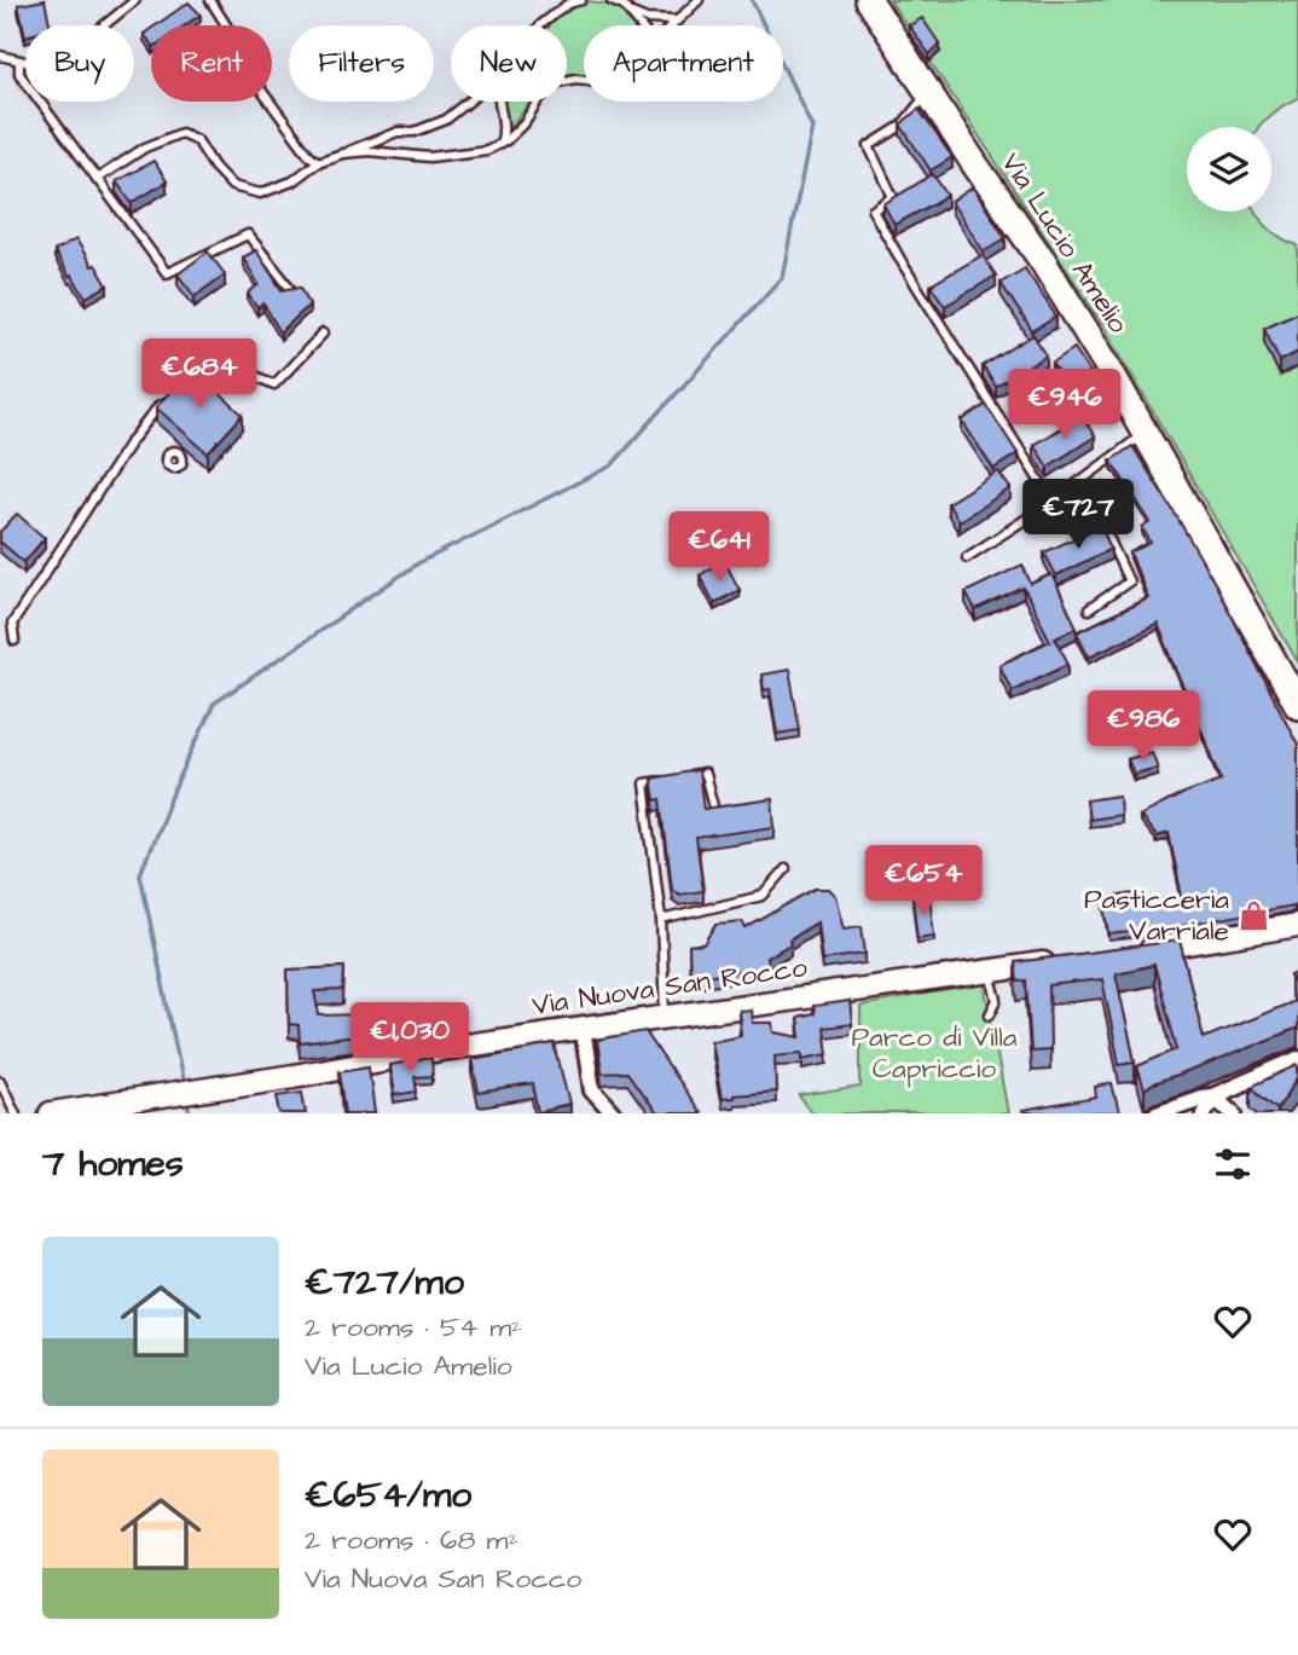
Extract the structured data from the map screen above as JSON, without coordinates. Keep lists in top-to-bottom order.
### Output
{
  "streets": {
    "main road": ["Via Lucio Amelio", "Via Nuova San Rocco"]
  },
  "parks": ["Parco di Villa Capriccio"],
  "places": {
    "shop": ["Pasticceria Varriale"]
  },
  "page": {
    "chip": [
      "Buy",
      "Rent",
      "Filters",
      "New",
      "Apartment"
    ],
    "price": [
      "€684",
      "€946",
      "€727",
      "€641",
      "€986",
      "€654",
      "€1,030"
    ],
    "heading": "7 homes",
    "list": [
      {
        "name": "€727/mo",
        "note": "2 rooms · 54 m² · Via Lucio Amelio"
      },
      {
        "name": "€654/mo",
        "note": "2 rooms · 68 m² · Via Nuova San Rocco"
      }
    ]
  }
}
